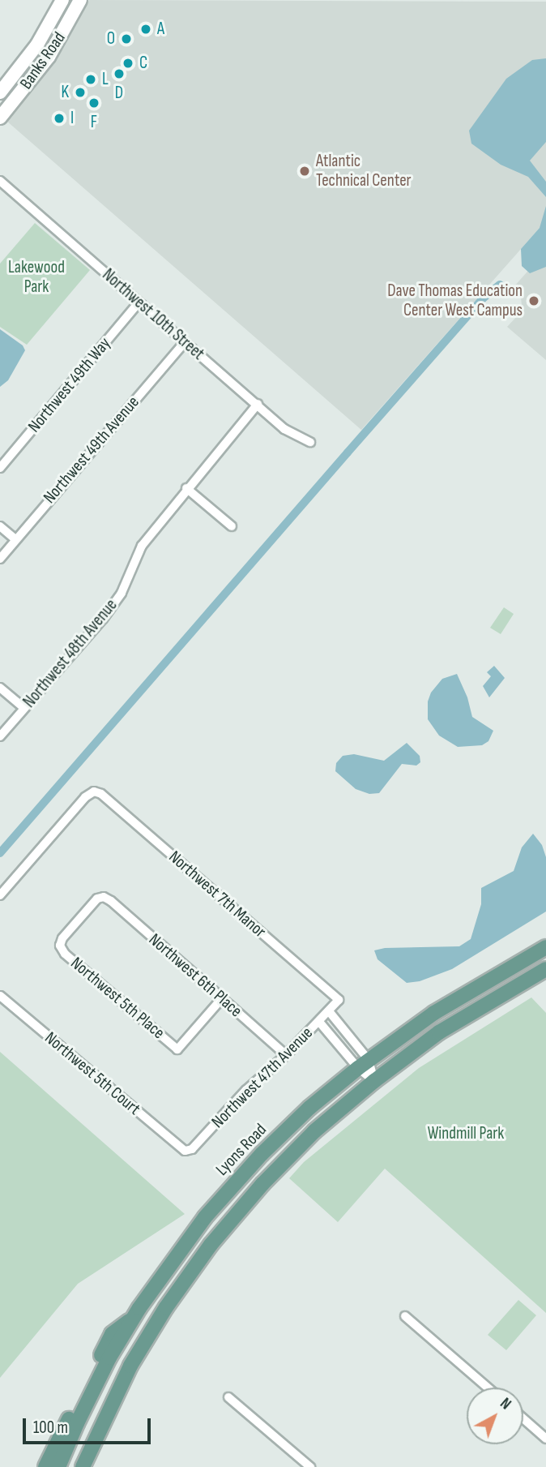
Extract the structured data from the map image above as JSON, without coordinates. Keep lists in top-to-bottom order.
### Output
{
  "streets": {
    "main road": ["Lyons Road"],
    "street": [
      "Banks Road",
      "Northwest 10th Street",
      "Northwest 49th Way",
      "Northwest 49th Avenue",
      "Northwest 48th Avenue",
      "Northwest 7th Manor",
      "Northwest 6th Place",
      "Northwest 5th Place",
      "Northwest 5th Court",
      "Northwest 47th Avenue"
    ]
  },
  "crossings": [
    ["Northwest 10th Street", "Northwest 49th Way"],
    ["Northwest 10th Street", "Northwest 49th Avenue"],
    ["Northwest 10th Street", "Northwest 48th Avenue"],
    ["Northwest 7th Manor", "Northwest 47th Avenue"],
    ["Northwest 6th Place", "Northwest 5th Place"],
    ["Northwest 6th Place", "Northwest 47th Avenue"],
    ["Northwest 5th Court", "Northwest 47th Avenue"]
  ],
  "parks": ["Lakewood Park", "Windmill Park"],
  "places": [
    "A",
    "O",
    "C",
    "D",
    "L",
    "K",
    "F",
    "I",
    "Atlantic Technical Center",
    "Dave Thomas Education Center West Campus"
  ],
  "scale_bar": "100 m",
  "north": "top right"
}
